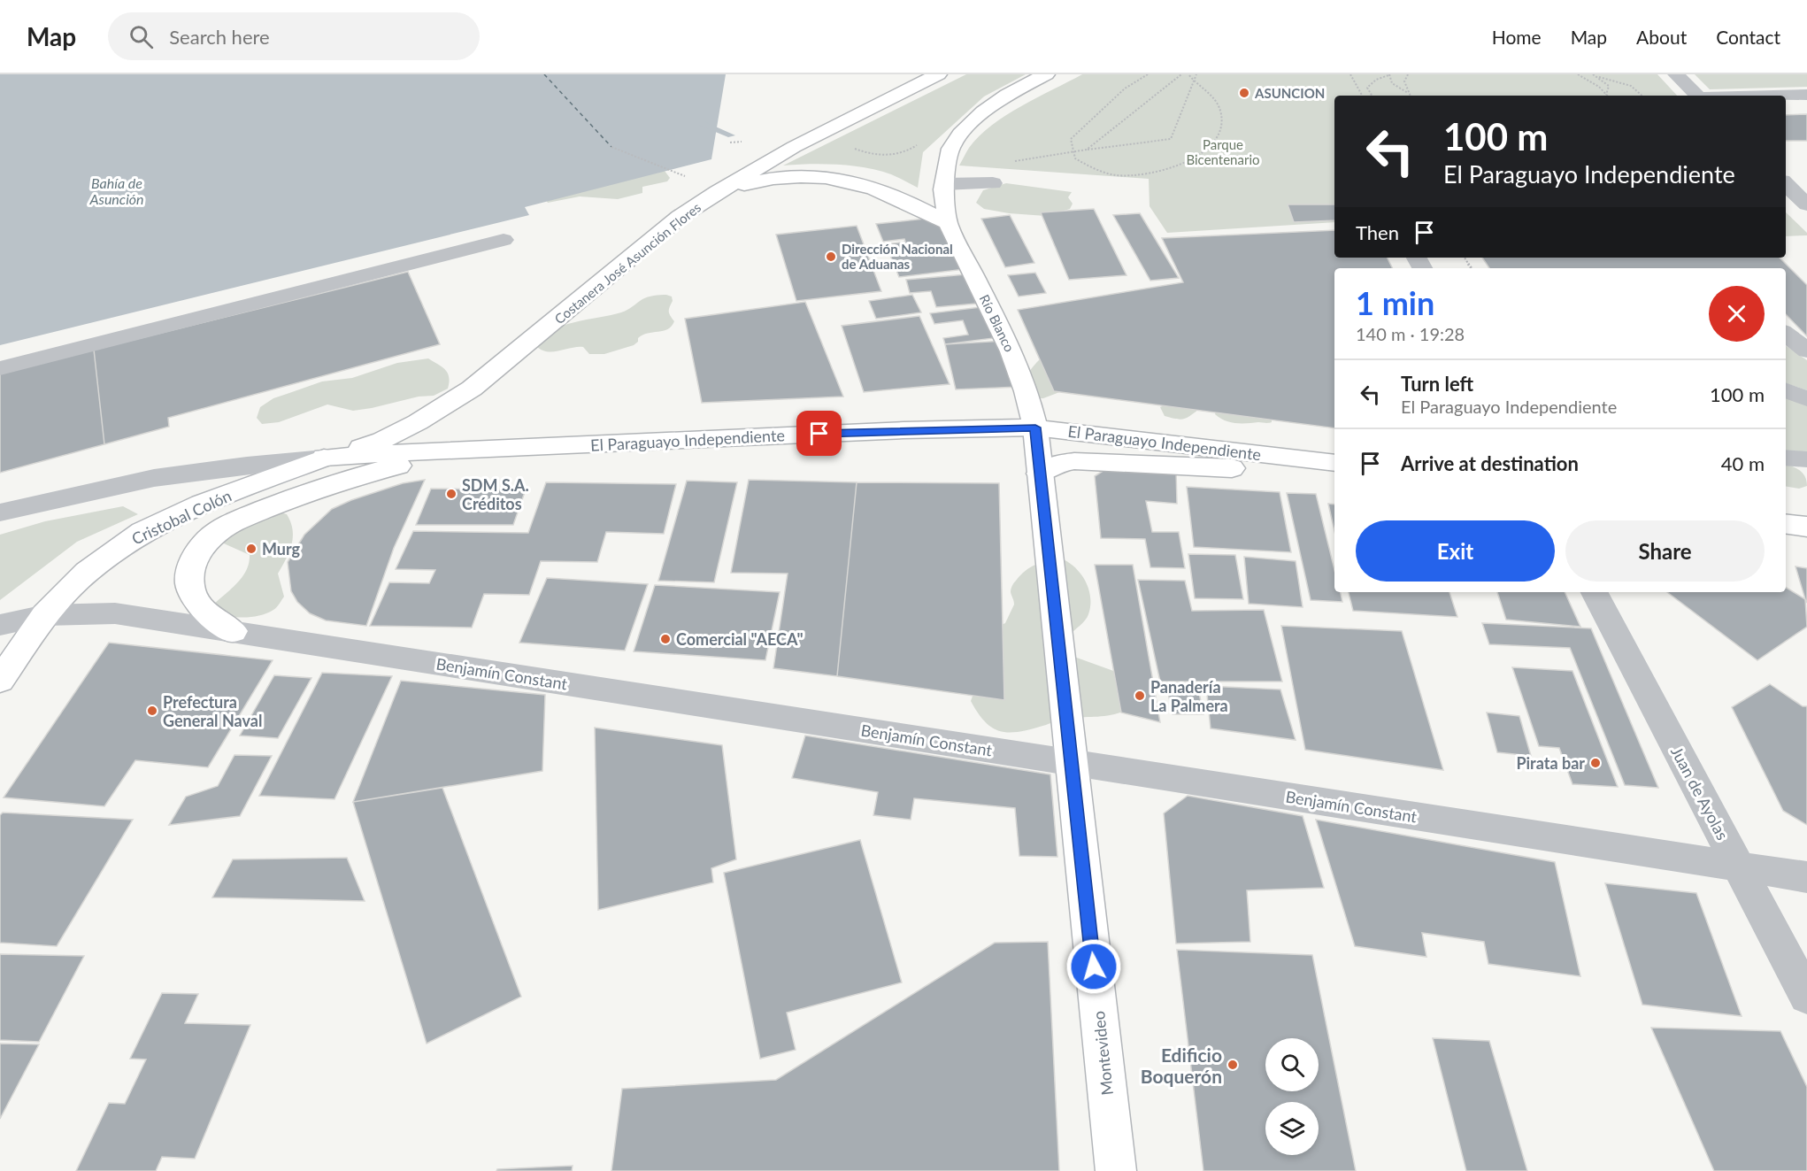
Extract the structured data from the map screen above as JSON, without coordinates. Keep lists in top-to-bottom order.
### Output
{
  "streets": {
    "main road": [
      "Costanera José Asunción Flores",
      "Río Blanco",
      "El Paraguayo Independiente",
      "Cristobal Colón",
      "Montevideo"
    ],
    "street": ["Benjamín Constant", "Juan de Ayolas"]
  },
  "crossings": [
    ["Costanera José Asunción Flores", "El Paraguayo Independiente"],
    ["Costanera José Asunción Flores", "Cristobal Colón"],
    ["Río Blanco", "El Paraguayo Independiente"],
    ["Río Blanco", "Montevideo"],
    ["El Paraguayo Independiente", "Cristobal Colón"],
    ["El Paraguayo Independiente", "Montevideo"],
    ["Cristobal Colón", "Benjamín Constant"],
    ["Benjamín Constant", "Juan de Ayolas"],
    ["Benjamín Constant", "Montevideo"]
  ],
  "water": ["Bahía de Asunción"],
  "parks": ["Parque Bicentenario"],
  "places": [
    "ASUNCION",
    "Dirección Nacional de Aduanas",
    "SDM S.A. Créditos",
    "Murg",
    "Comercial \"AECA\"",
    "Panadería La Palmera",
    "Prefectura General Naval",
    "Pirata bar",
    "Edificio Boquerón"
  ],
  "page": {
    "header": "Map",
    "search": "Search here",
    "nav": [
      "Home",
      "Map",
      "About",
      "Contact"
    ],
    "turn": ["100 m", "El Paraguayo Independiente"],
    "then": "Then",
    "heading": ["1 min", "140 m · 19:28"],
    "list": [
      {
        "name": "Turn left",
        "note": "El Paraguayo Independiente",
        "value": "100 m"
      },
      {
        "name": "Arrive at destination",
        "value": "40 m"
      }
    ],
    "buttons": ["Exit", "Share"]
  }
}
